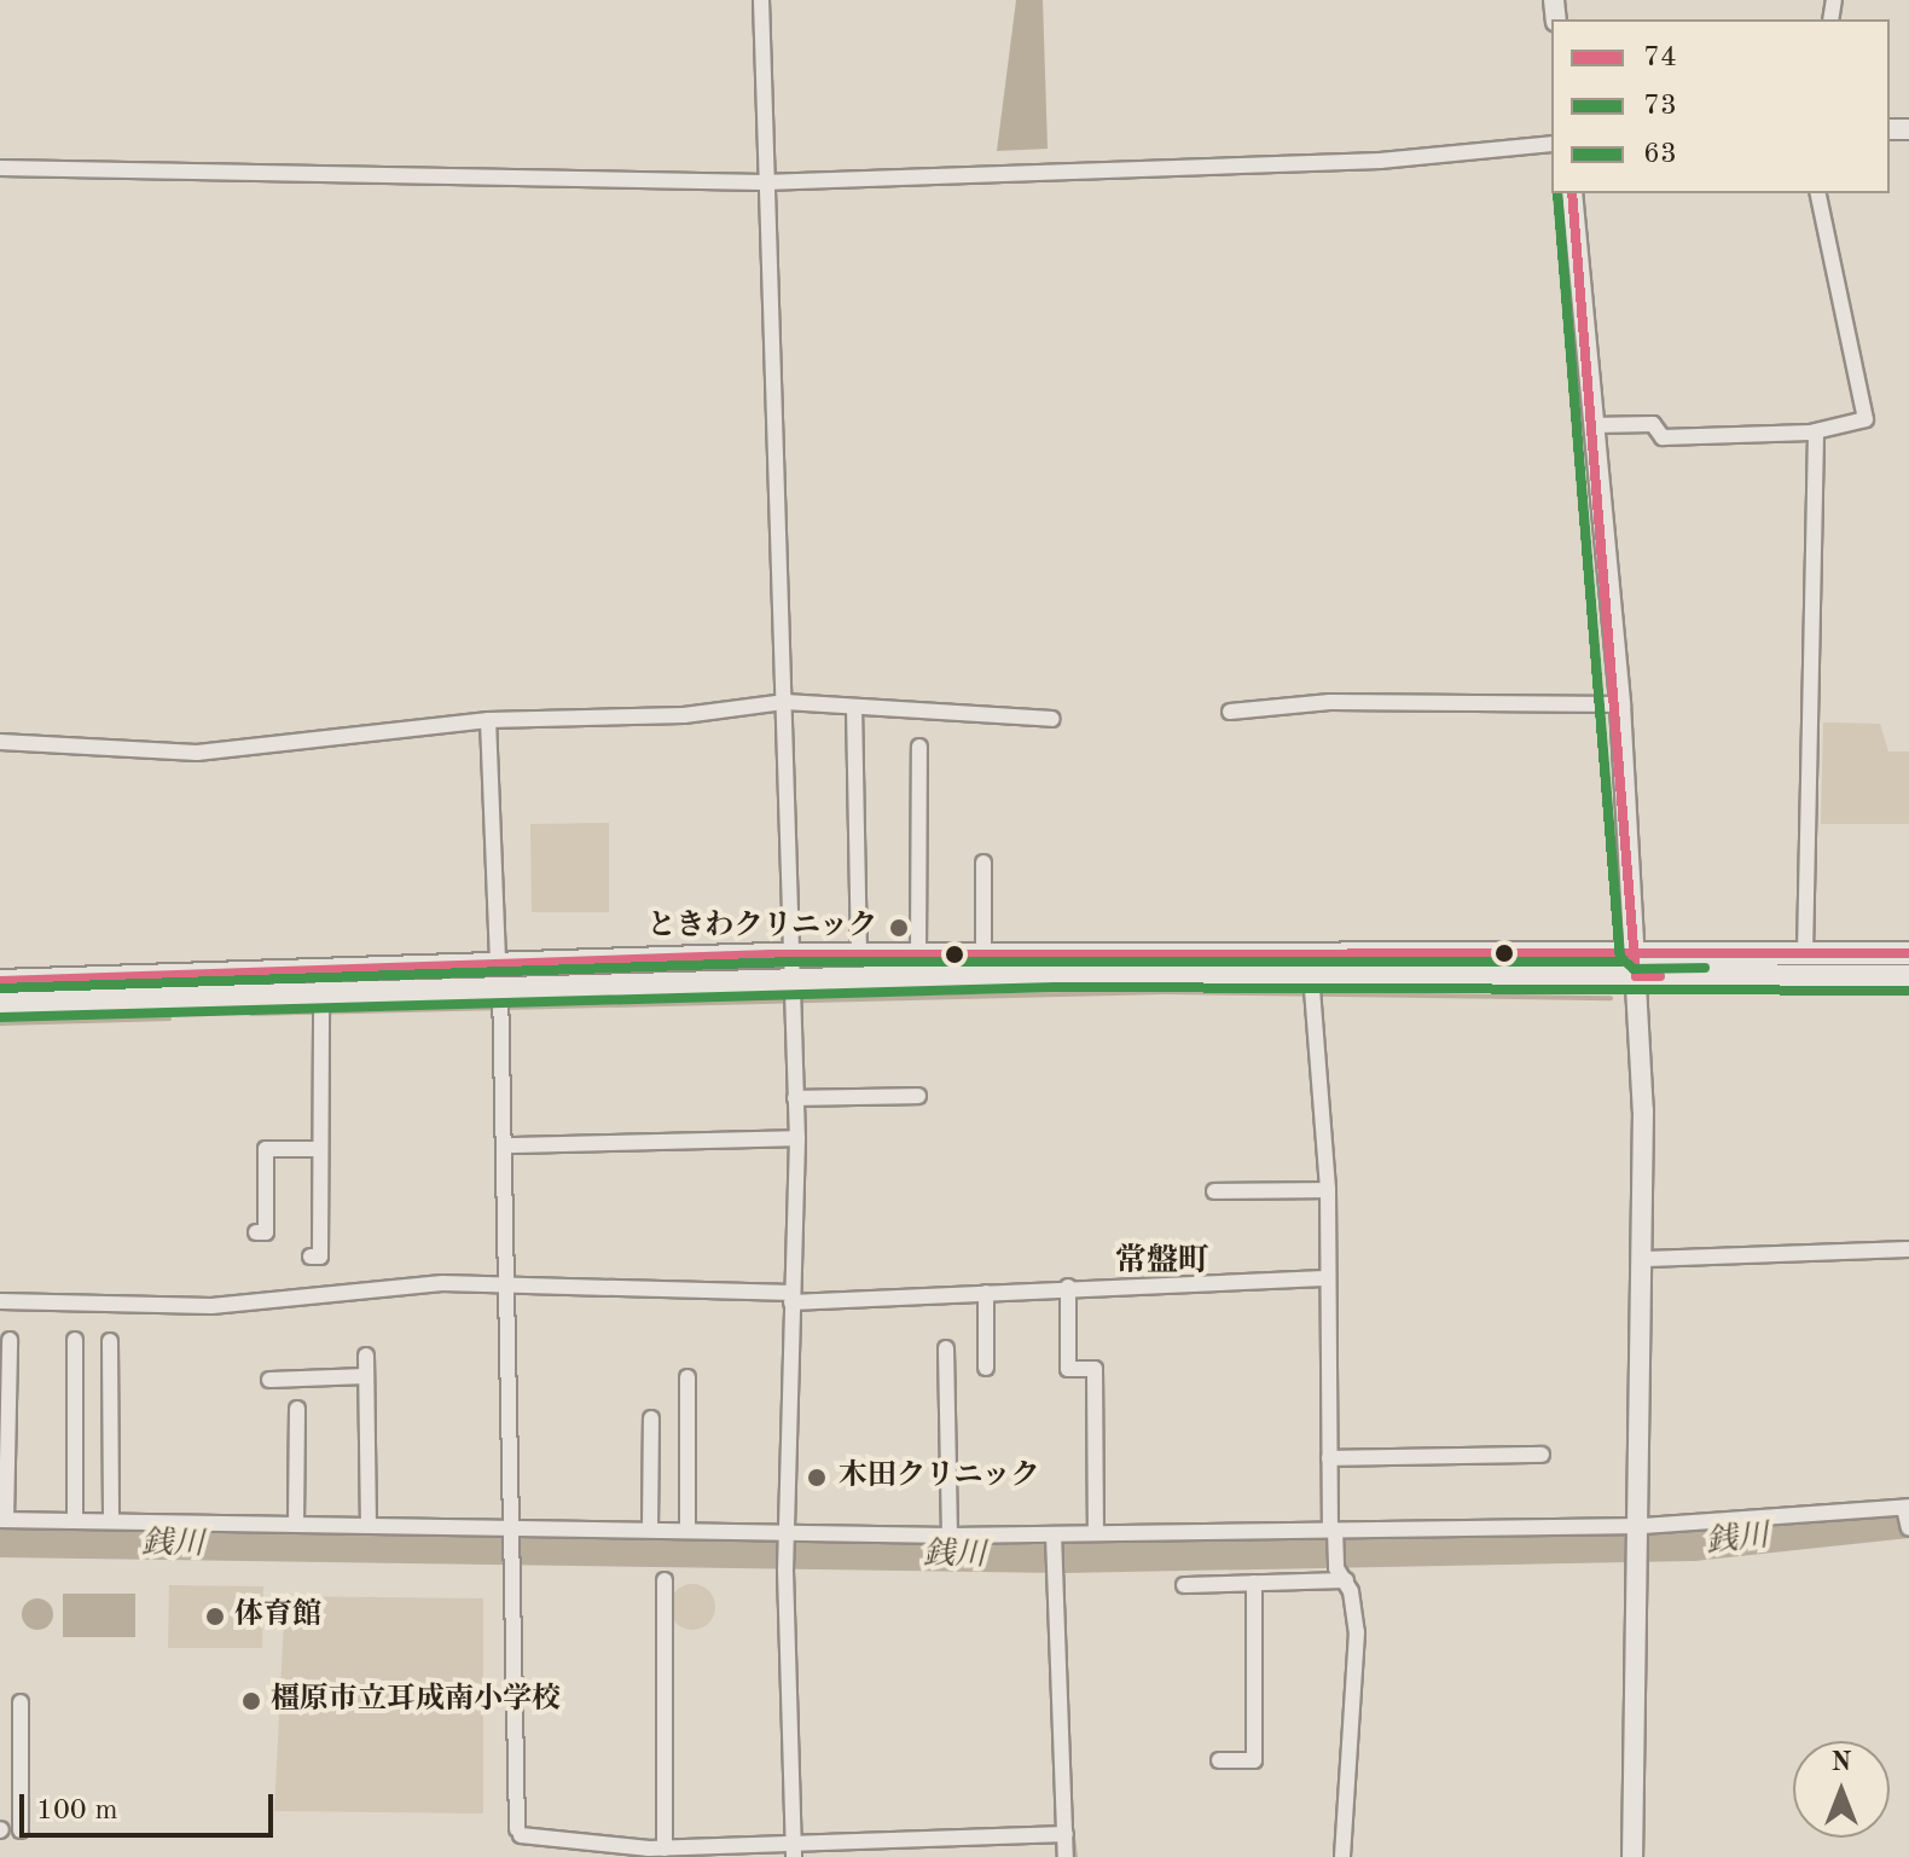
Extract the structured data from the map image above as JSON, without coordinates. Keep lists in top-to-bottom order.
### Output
{
  "districts": ["常盤町"],
  "water": ["銭川"],
  "places": [
    "ときわクリニック",
    "木田クリニック",
    "体育館",
    "橿原市立耳成南小学校"
  ],
  "lines": ["transit line 74", "transit line 73", "transit line 63"],
  "legend": ["74", "73", "63"],
  "scale_bar": "100 m",
  "north": "top"
}
